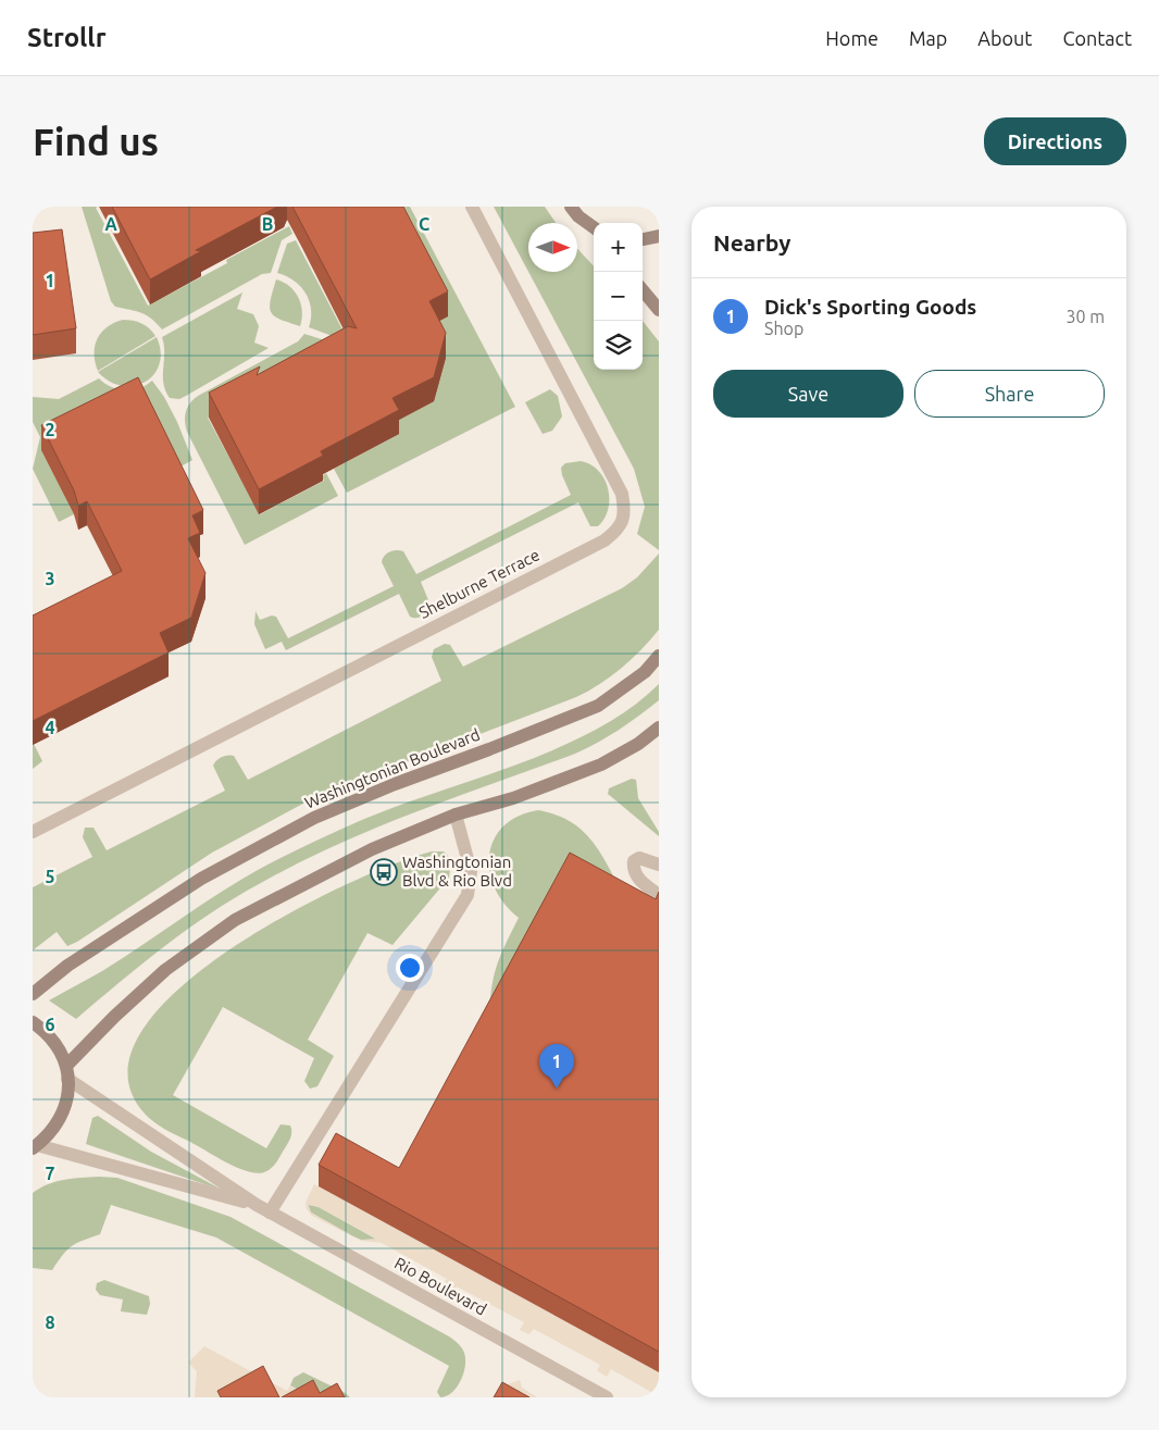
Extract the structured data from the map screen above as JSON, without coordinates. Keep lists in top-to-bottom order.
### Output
{
  "streets": {
    "street": ["Shelburne Terrace", "Washingtonian Boulevard", "Rio Boulevard"]
  },
  "places": {
    "bus stop": ["Washingtonian Blvd & Rio Blvd"]
  },
  "north": "right",
  "page": {
    "header": "Strollr",
    "nav": [
      "Home",
      "Map",
      "About",
      "Contact"
    ],
    "buttons": [
      "Directions",
      ["Save", "Share"]
    ],
    "title": "Find us",
    "heading": "Nearby",
    "map_buttons": ["+", "−"],
    "list": [
      {
        "mark": "1",
        "name": "Dick's Sporting Goods",
        "note": "Shop",
        "value": "30 m"
      }
    ],
    "pins": "1"
  },
  "grid": {
    "columns": ["A", "B", "C"],
    "rows": [
      "1",
      "2",
      "3",
      "4",
      "5",
      "6",
      "7",
      "8"
    ]
  }
}
